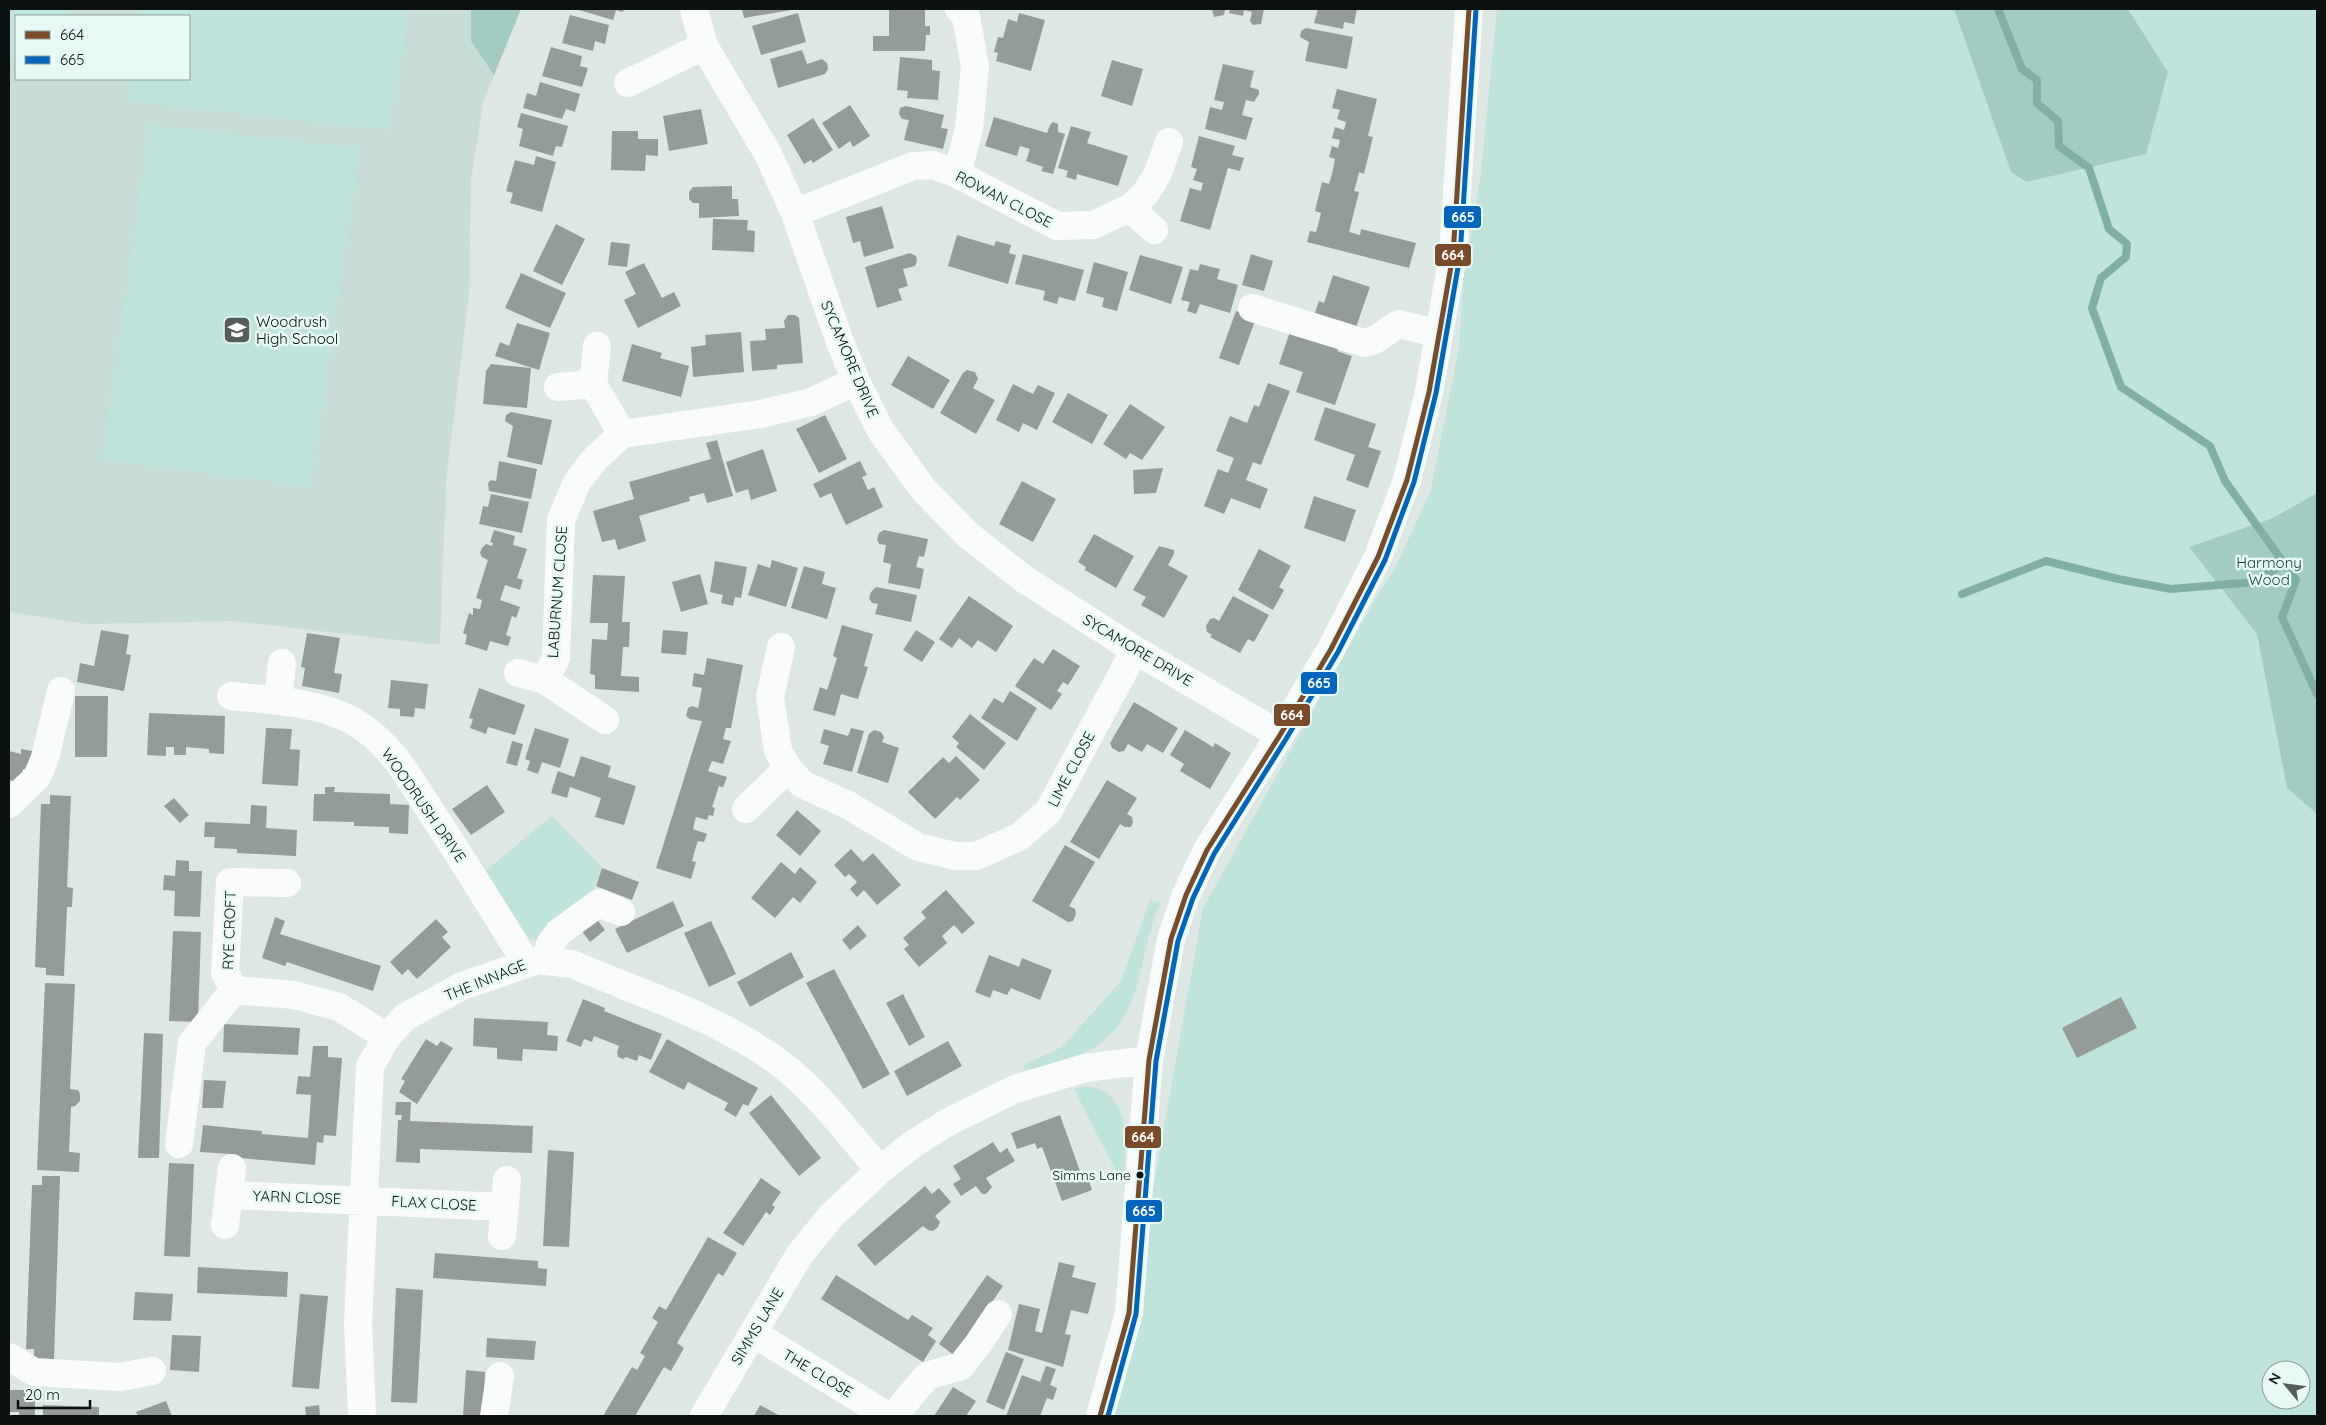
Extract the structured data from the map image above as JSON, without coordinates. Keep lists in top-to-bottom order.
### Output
{
  "streets": {
    "street": [
      "ROWAN CLOSE",
      "SYCAMORE DRIVE",
      "LABURNUM CLOSE",
      "LIME CLOSE",
      "WOODRUSH DRIVE",
      "RYE CROFT",
      "THE INNAGE",
      "YARN CLOSE",
      "FLAX CLOSE",
      "SIMMS LANE",
      "THE CLOSE"
    ]
  },
  "crossings": [
    ["ROWAN CLOSE", "SYCAMORE DRIVE"],
    ["SYCAMORE DRIVE", "LIME CLOSE"],
    ["WOODRUSH DRIVE", "THE INNAGE"],
    ["RYE CROFT", "THE INNAGE"],
    ["THE INNAGE", "YARN CLOSE"],
    ["THE INNAGE", "FLAX CLOSE"],
    ["THE INNAGE", "SIMMS LANE"],
    ["YARN CLOSE", "FLAX CLOSE"],
    ["SIMMS LANE", "THE CLOSE"]
  ],
  "parks": ["Harmony Wood"],
  "places": {
    "school or university": ["Woodrush High School"],
    "other": ["Simms Lane"]
  },
  "lines": ["transit line 664", "transit line 665"],
  "legend": ["664", "665"],
  "scale_bar": "20 m",
  "north": "top left"
}
